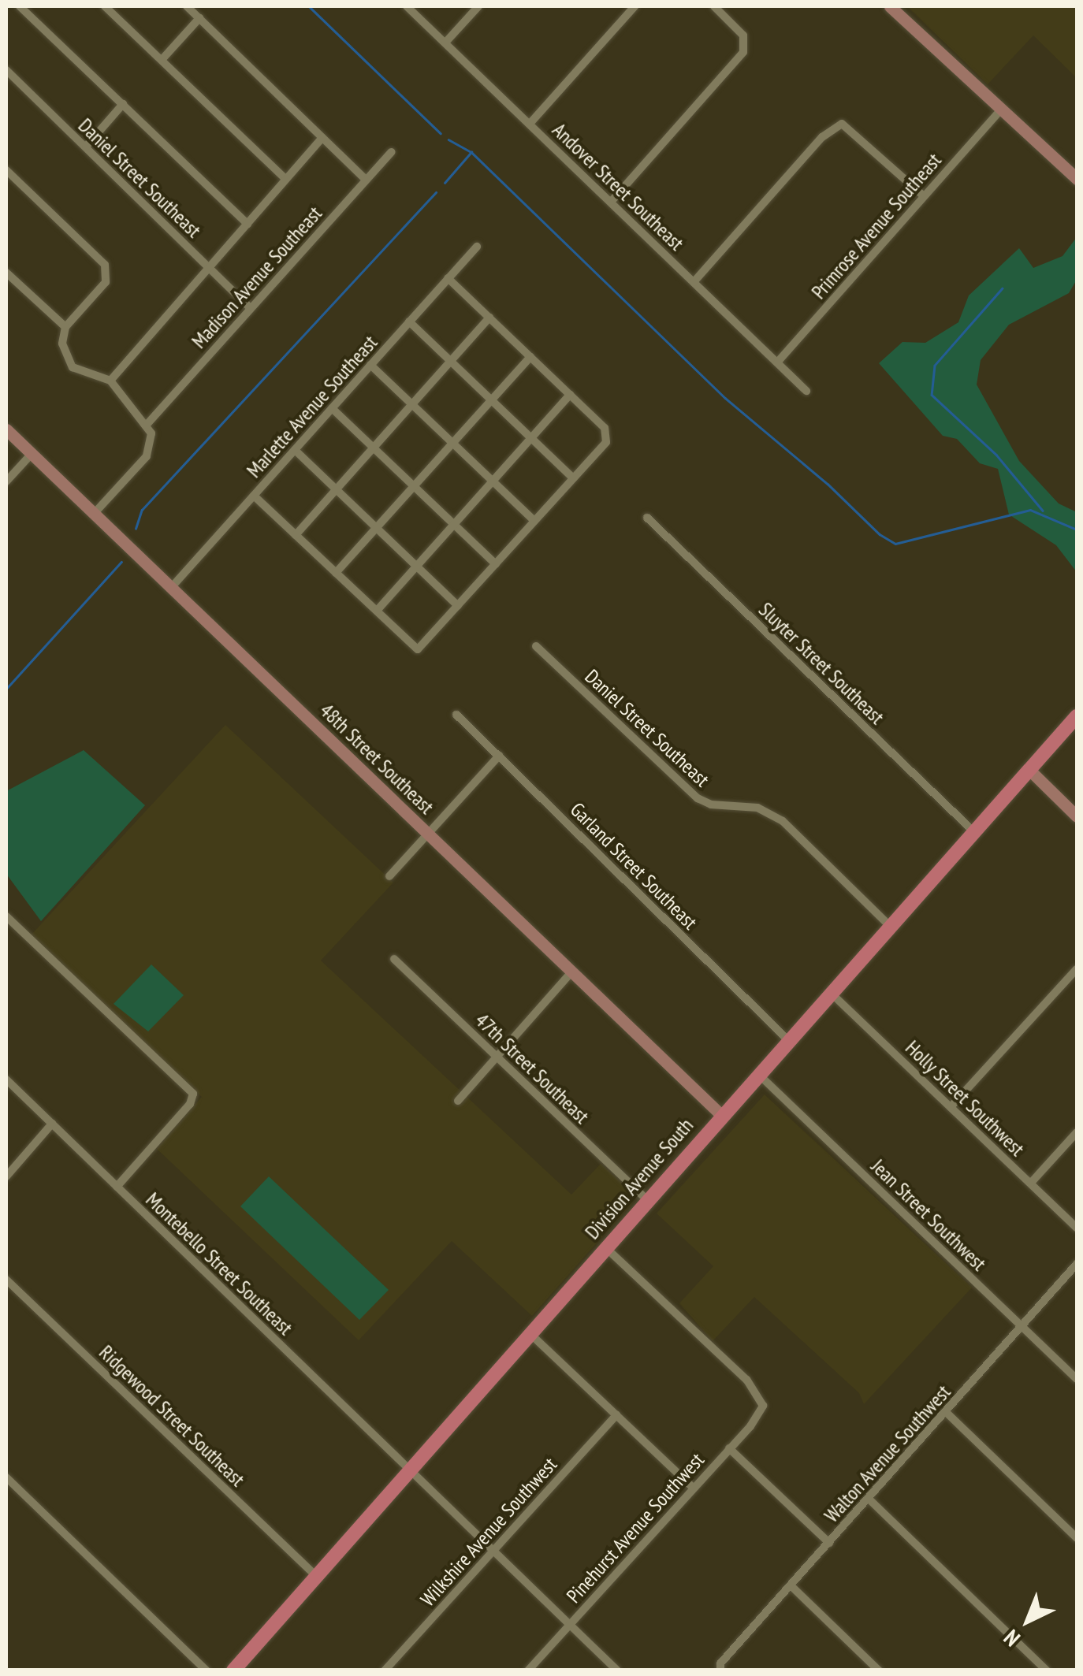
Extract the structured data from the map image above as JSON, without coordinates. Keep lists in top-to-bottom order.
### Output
{
  "streets": {
    "main road": ["Division Avenue South"],
    "street": [
      "Daniel Street Southeast",
      "Andover Street Southeast",
      "Primrose Avenue Southeast",
      "Madison Avenue Southeast",
      "Marlette Avenue Southeast",
      "Sluyter Street Southeast",
      "48th Street Southeast",
      "Garland Street Southeast",
      "47th Street Southeast",
      "Holly Street Southwest",
      "Jean Street Southwest",
      "Montebello Street Southeast",
      "Ridgewood Street Southeast",
      "Walton Avenue Southwest",
      "Pinehurst Avenue Southwest",
      "Wilkshire Avenue Southwest"
    ]
  },
  "crossings": [
    ["Daniel Street Southeast", "Madison Avenue Southeast"],
    ["Daniel Street Southeast", "Division Avenue South"],
    ["Andover Street Southeast", "Primrose Avenue Southeast"],
    ["Marlette Avenue Southeast", "48th Street Southeast"],
    ["Sluyter Street Southeast", "Division Avenue South"],
    ["48th Street Southeast", "Division Avenue South"],
    ["Garland Street Southeast", "Division Avenue South"],
    ["47th Street Southeast", "Division Avenue South"],
    ["Holly Street Southwest", "Division Avenue South"],
    ["Division Avenue South", "Jean Street Southwest"],
    ["Division Avenue South", "Montebello Street Southeast"],
    ["Division Avenue South", "Ridgewood Street Southeast"],
    ["Division Avenue South", "Pinehurst Avenue Southwest"],
    ["Jean Street Southwest", "Walton Avenue Southwest"],
    ["Montebello Street Southeast", "Pinehurst Avenue Southwest"],
    ["Montebello Street Southeast", "Wilkshire Avenue Southwest"]
  ],
  "north": "bottom left"
}
